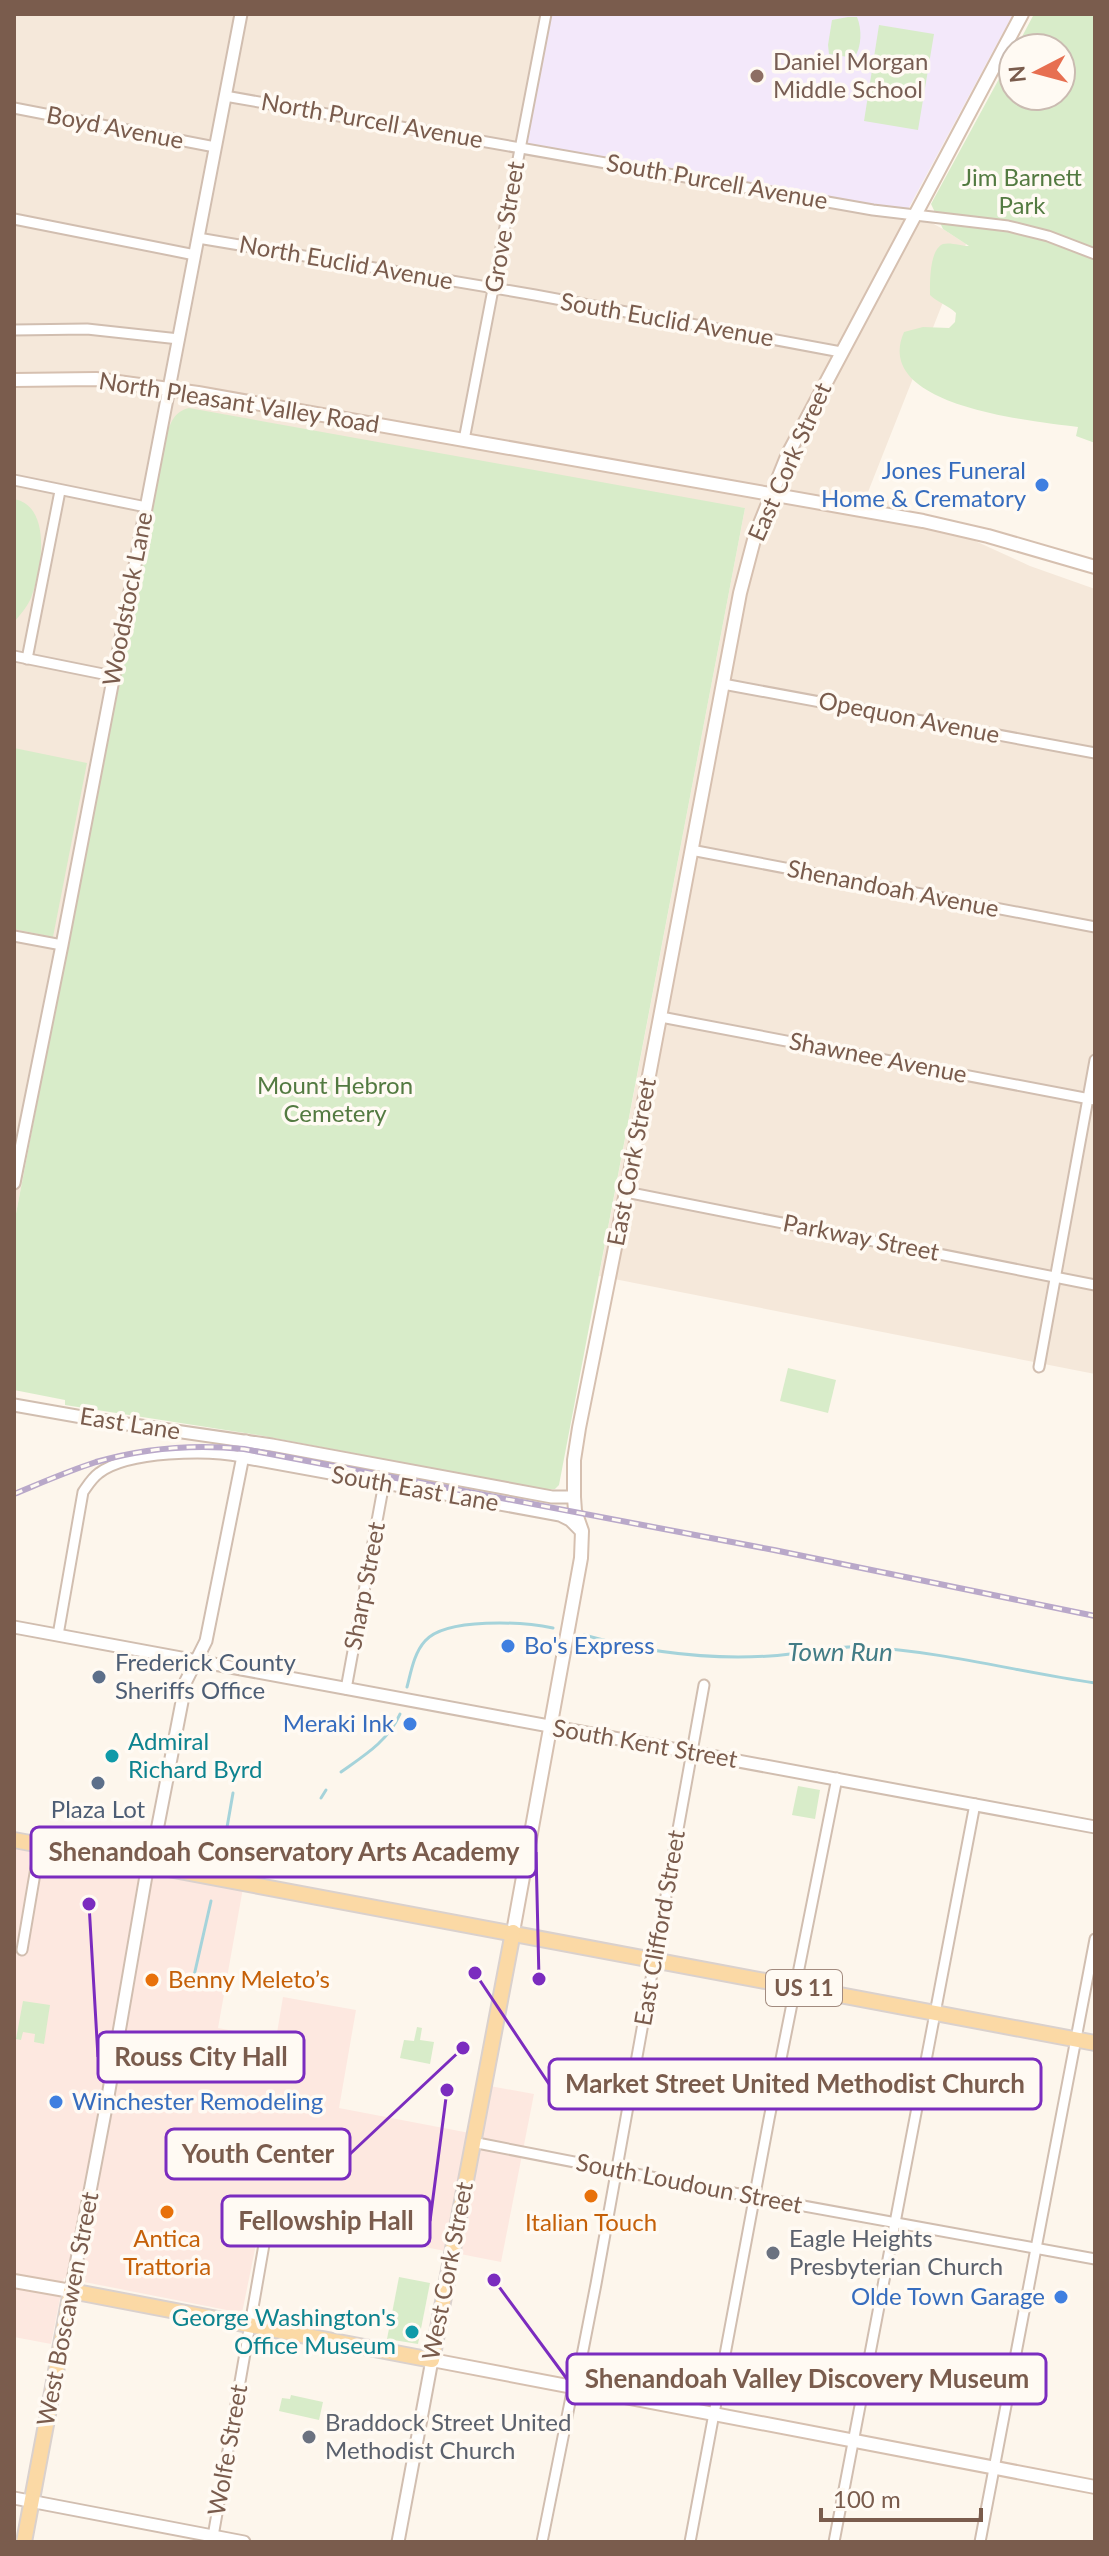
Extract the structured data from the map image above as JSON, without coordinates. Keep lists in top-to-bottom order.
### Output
{
  "streets": {
    "main road": [
      "North Pleasant Valley Road",
      "East Cork Street",
      "US 11",
      "West Cork Street",
      "West Boscawen Street"
    ],
    "street": [
      "North Purcell Avenue",
      "Boyd Avenue",
      "South Purcell Avenue",
      "Grove Street",
      "North Euclid Avenue",
      "South Euclid Avenue",
      "Woodstock Lane",
      "Opequon Avenue",
      "Shenandoah Avenue",
      "Shawnee Avenue",
      "Parkway Street",
      "East Lane",
      "South East Lane",
      "Sharp Street",
      "South Kent Street",
      "East Clifford Street",
      "South Loudoun Street",
      "Wolfe Street"
    ]
  },
  "crossings": [
    ["North Purcell Avenue", "South Purcell Avenue"],
    ["North Purcell Avenue", "Grove Street"],
    ["North Purcell Avenue", "Woodstock Lane"],
    ["Boyd Avenue", "Woodstock Lane"],
    ["South Purcell Avenue", "Grove Street"],
    ["South Purcell Avenue", "East Cork Street"],
    ["Grove Street", "North Euclid Avenue"],
    ["Grove Street", "South Euclid Avenue"],
    ["Grove Street", "North Pleasant Valley Road"],
    ["North Euclid Avenue", "South Euclid Avenue"],
    ["North Euclid Avenue", "Woodstock Lane"],
    ["South Euclid Avenue", "East Cork Street"],
    ["North Pleasant Valley Road", "East Cork Street"],
    ["North Pleasant Valley Road", "Woodstock Lane"],
    ["East Cork Street", "Opequon Avenue"],
    ["East Cork Street", "Shenandoah Avenue"],
    ["East Cork Street", "Shawnee Avenue"],
    ["East Cork Street", "Parkway Street"],
    ["East Cork Street", "South East Lane"],
    ["East Cork Street", "South Kent Street"],
    ["East Cork Street", "US 11"],
    ["East Cork Street", "South Loudoun Street"],
    ["East Cork Street", "West Cork Street"],
    ["East Lane", "South East Lane"],
    ["East Lane", "West Boscawen Street"],
    ["South East Lane", "Sharp Street"],
    ["South East Lane", "West Boscawen Street"],
    ["Sharp Street", "South Kent Street"],
    ["South Kent Street", "East Clifford Street"],
    ["South Kent Street", "West Boscawen Street"],
    ["East Clifford Street", "US 11"],
    ["East Clifford Street", "South Loudoun Street"],
    ["US 11", "West Boscawen Street"],
    ["South Loudoun Street", "West Cork Street"]
  ],
  "water": ["Town Run"],
  "parks": ["Jim Barnett Park", "Mount Hebron Cemetery"],
  "places": [
    "Daniel Morgan Middle School",
    "Jones Funeral Home & Crematory",
    "Bo's Express",
    "Frederick County Sheriffs Office",
    "Meraki Ink",
    "Admiral Richard Byrd",
    "Plaza Lot",
    "Rouss City Hall",
    "Market Street United Methodist Church",
    "Shenandoah Conservatory Arts Academy",
    "Benny Meleto’s",
    "Youth Center",
    "Fellowship Hall",
    "Winchester Remodeling",
    "Italian Touch",
    "Antica Trattoria",
    "Eagle Heights Presbyterian Church",
    "Shenandoah Valley Discovery Museum",
    "Olde Town Garage",
    "George Washington's Office Museum",
    "Braddock Street United Methodist Church"
  ],
  "scale_bar": "100 m",
  "north": "left"
}
